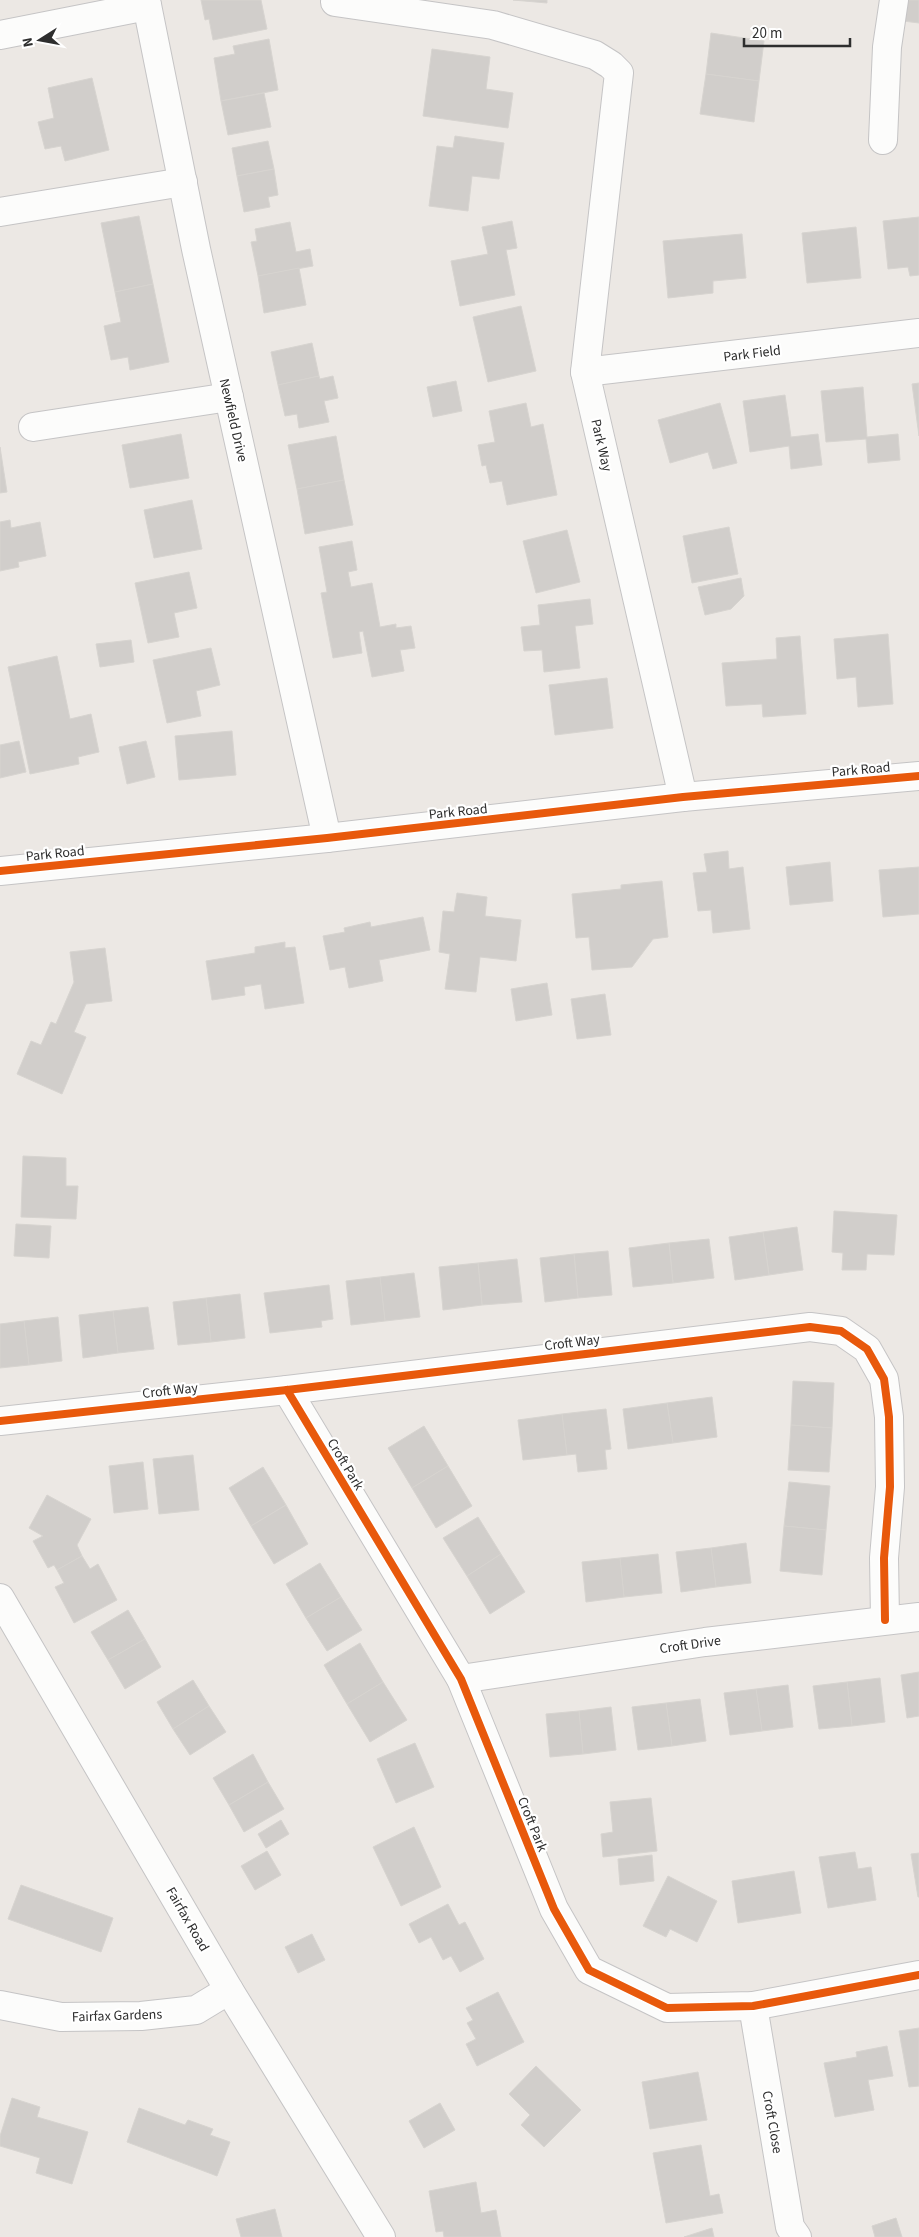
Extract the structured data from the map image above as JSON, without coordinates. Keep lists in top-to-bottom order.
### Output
{
  "streets": {
    "street": [
      "Park Field",
      "Newfield Drive",
      "Park Way",
      "Park Road",
      "Croft Way",
      "Croft Park",
      "Croft Drive",
      "Fairfax Road",
      "Fairfax Gardens",
      "Croft Close"
    ]
  },
  "crossings": [
    ["Park Field", "Park Way"],
    ["Newfield Drive", "Park Road"],
    ["Park Way", "Park Road"],
    ["Croft Way", "Croft Park"],
    ["Croft Way", "Croft Drive"],
    ["Croft Park", "Croft Drive"],
    ["Croft Park", "Croft Close"],
    ["Fairfax Road", "Fairfax Gardens"]
  ],
  "scale_bar": "20 m",
  "north": "left"
}
